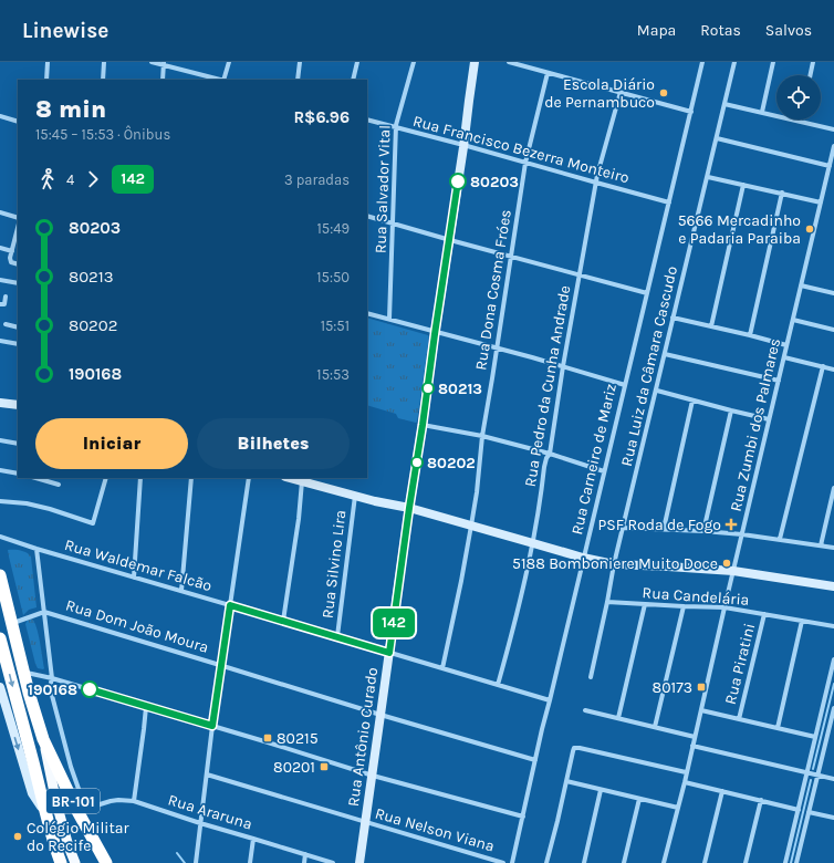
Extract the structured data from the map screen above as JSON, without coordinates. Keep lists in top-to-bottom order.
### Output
{
  "streets": {
    "highway": ["BR-101"],
    "street": [
      "Rua Francisco Bezerra Monteiro",
      "Rua Salvador Vital",
      "Rua Dona Cosma Fróes",
      "Rua Luiz da Câmara Cascudo",
      "Rua Pedro da Cunha Andrade",
      "Rua Zumbi dos Palmares",
      "Rua Carneiro de Mariz",
      "Rua Silvino Lira",
      "Rua Waldemar Falcão",
      "Rua Candelária",
      "Rua Dom João Moura",
      "Rua Piratini",
      "Rua Antônio Curado",
      "Rua Araruna",
      "Rua Nelson Viana"
    ]
  },
  "crossings": [
    ["Rua Francisco Bezerra Monteiro", "Rua Salvador Vital"],
    ["Rua Francisco Bezerra Monteiro", "Rua Dona Cosma Fróes"],
    ["Rua Francisco Bezerra Monteiro", "Rua Pedro da Cunha Andrade"],
    ["Rua Francisco Bezerra Monteiro", "Rua Carneiro de Mariz"],
    ["Rua Francisco Bezerra Monteiro", "Rua Antônio Curado"],
    ["Rua Dona Cosma Fróes", "Rua Waldemar Falcão"],
    ["Rua Luiz da Câmara Cascudo", "Rua Candelária"],
    ["Rua Pedro da Cunha Andrade", "Rua Waldemar Falcão"],
    ["Rua Zumbi dos Palmares", "Rua Candelária"],
    ["Rua Carneiro de Mariz", "Rua Waldemar Falcão"],
    ["Rua Carneiro de Mariz", "Rua Dom João Moura"],
    ["Rua Silvino Lira", "Rua Waldemar Falcão"],
    ["Rua Waldemar Falcão", "Rua Antônio Curado"],
    ["Rua Candelária", "Rua Piratini"],
    ["Rua Dom João Moura", "Rua Antônio Curado"],
    ["Rua Dom João Moura", "BR-101"],
    ["Rua Antônio Curado", "Rua Nelson Viana"],
    ["BR-101", "Rua Araruna"]
  ],
  "places": {
    "other": [
      "Escola Diário de Pernambuco",
      "80203",
      "5666 Mercadinho e Padaria Paraiba",
      "80213",
      "80202",
      "5188 Bomboniere Muito Doce",
      "190168",
      "Colégio Militar do Recife"
    ],
    "health": ["PSF Roda de Fogo"],
    "transit": ["80173", "80215", "80201"]
  },
  "lines": ["bus line 142"],
  "page": {
    "header": "Linewise",
    "nav": ["Mapa", "Rotas", "Salvos"],
    "on_map": "142",
    "heading": ["8 min", "15:45 – 15:53 · Ônibus", "R$6.96"],
    "legs": ["4", "142", "3 paradas"],
    "list": [
      {
        "name": "80203",
        "value": "15:49"
      },
      {
        "name": "80213",
        "value": "15:50"
      },
      {
        "name": "80202",
        "value": "15:51"
      },
      {
        "name": "190168",
        "value": "15:53"
      }
    ],
    "buttons": ["Iniciar", "Bilhetes"]
  }
}
